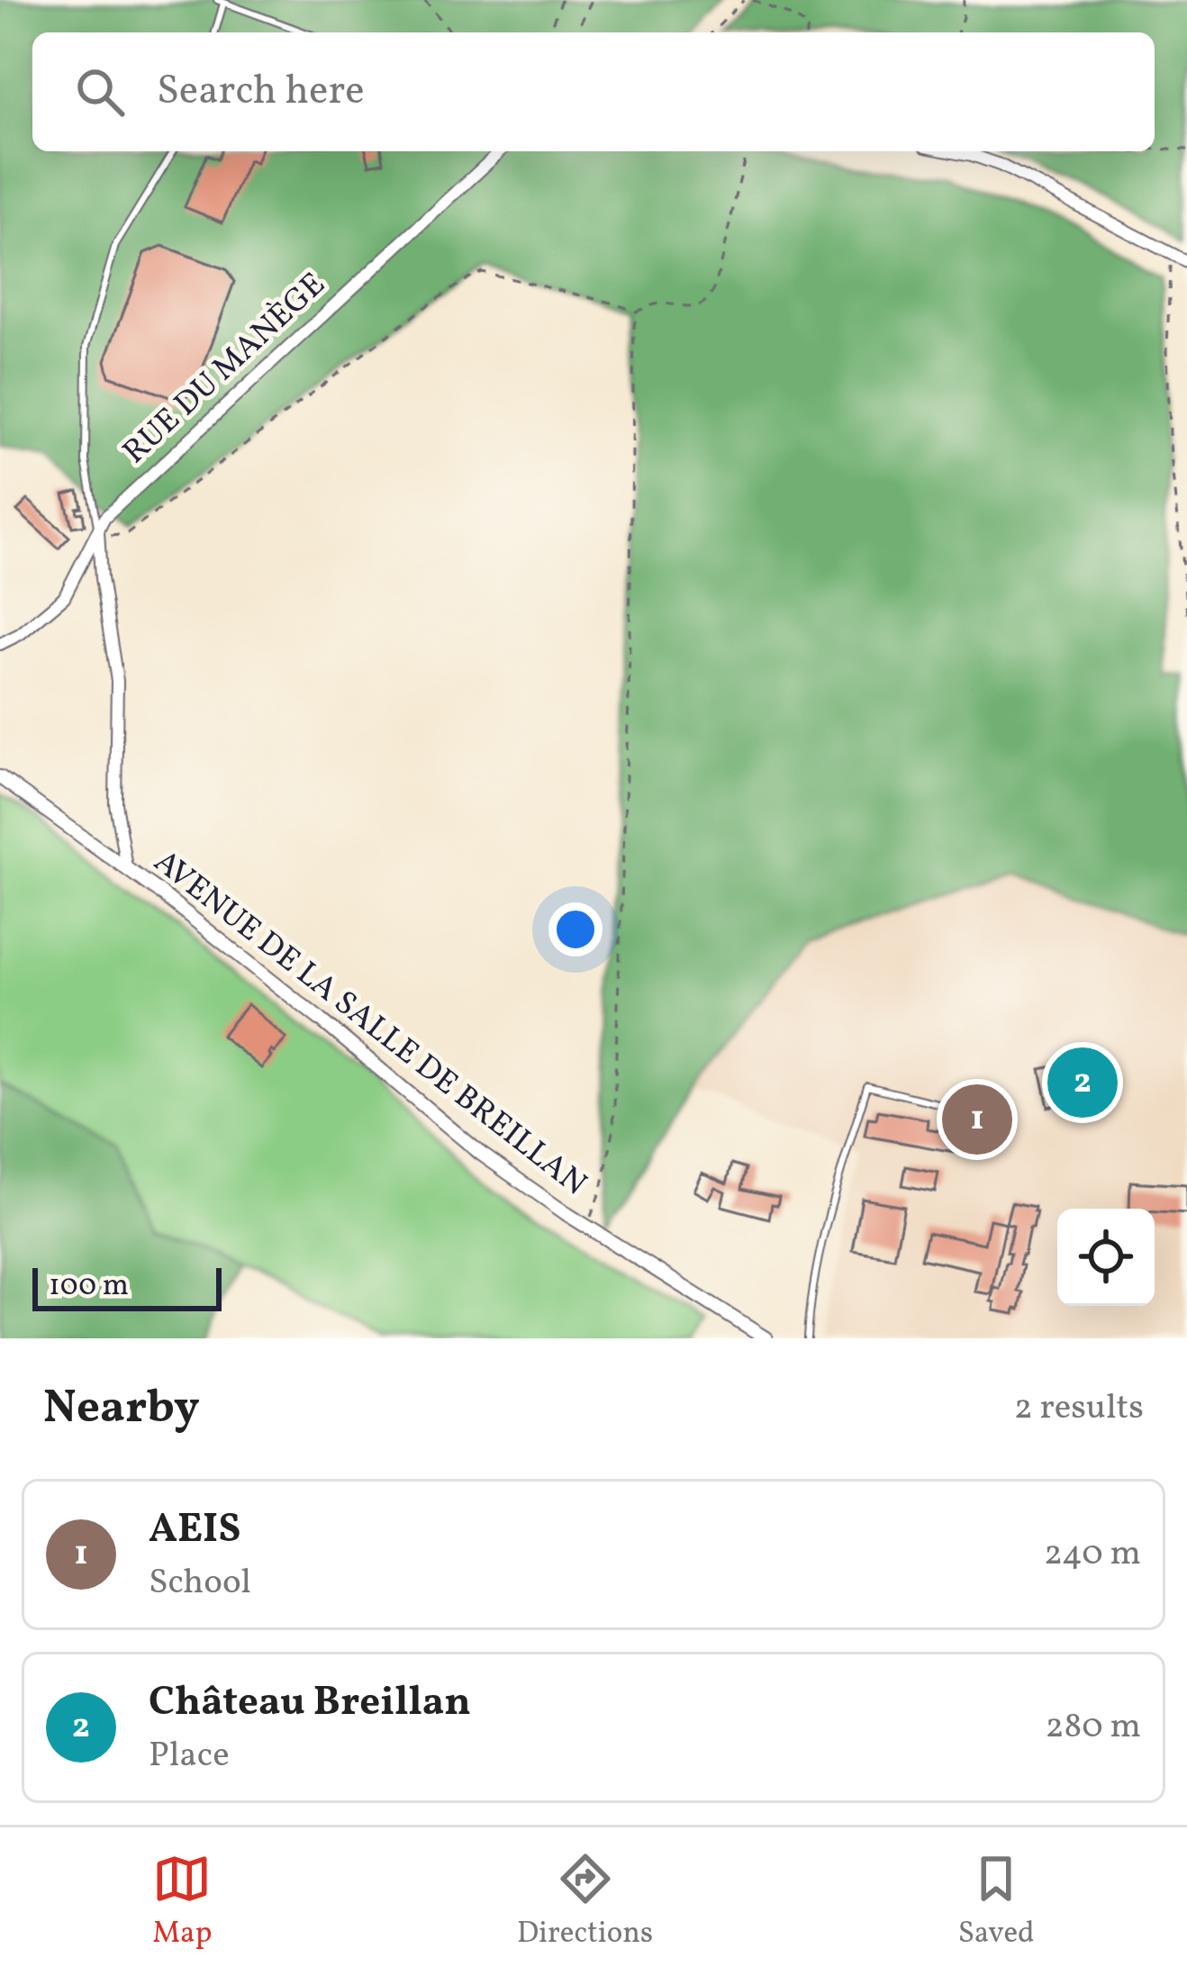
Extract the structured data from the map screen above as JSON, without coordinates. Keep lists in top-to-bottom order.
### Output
{
  "streets": {
    "street": ["RUE DU MANÈGE", "AVENUE DE LA SALLE DE BREILLAN"]
  },
  "scale_bar": "100 m",
  "page": {
    "search": "Search here",
    "pins": ["2", "1"],
    "scale": "100 m",
    "heading": ["Nearby", "2 results"],
    "list": [
      {
        "mark": "1",
        "name": "AEIS",
        "note": "School",
        "value": "240 m"
      },
      {
        "mark": "2",
        "name": "Château Breillan",
        "note": "Place",
        "value": "280 m"
      }
    ],
    "nav": ["Map", "Directions", "Saved"]
  }
}
